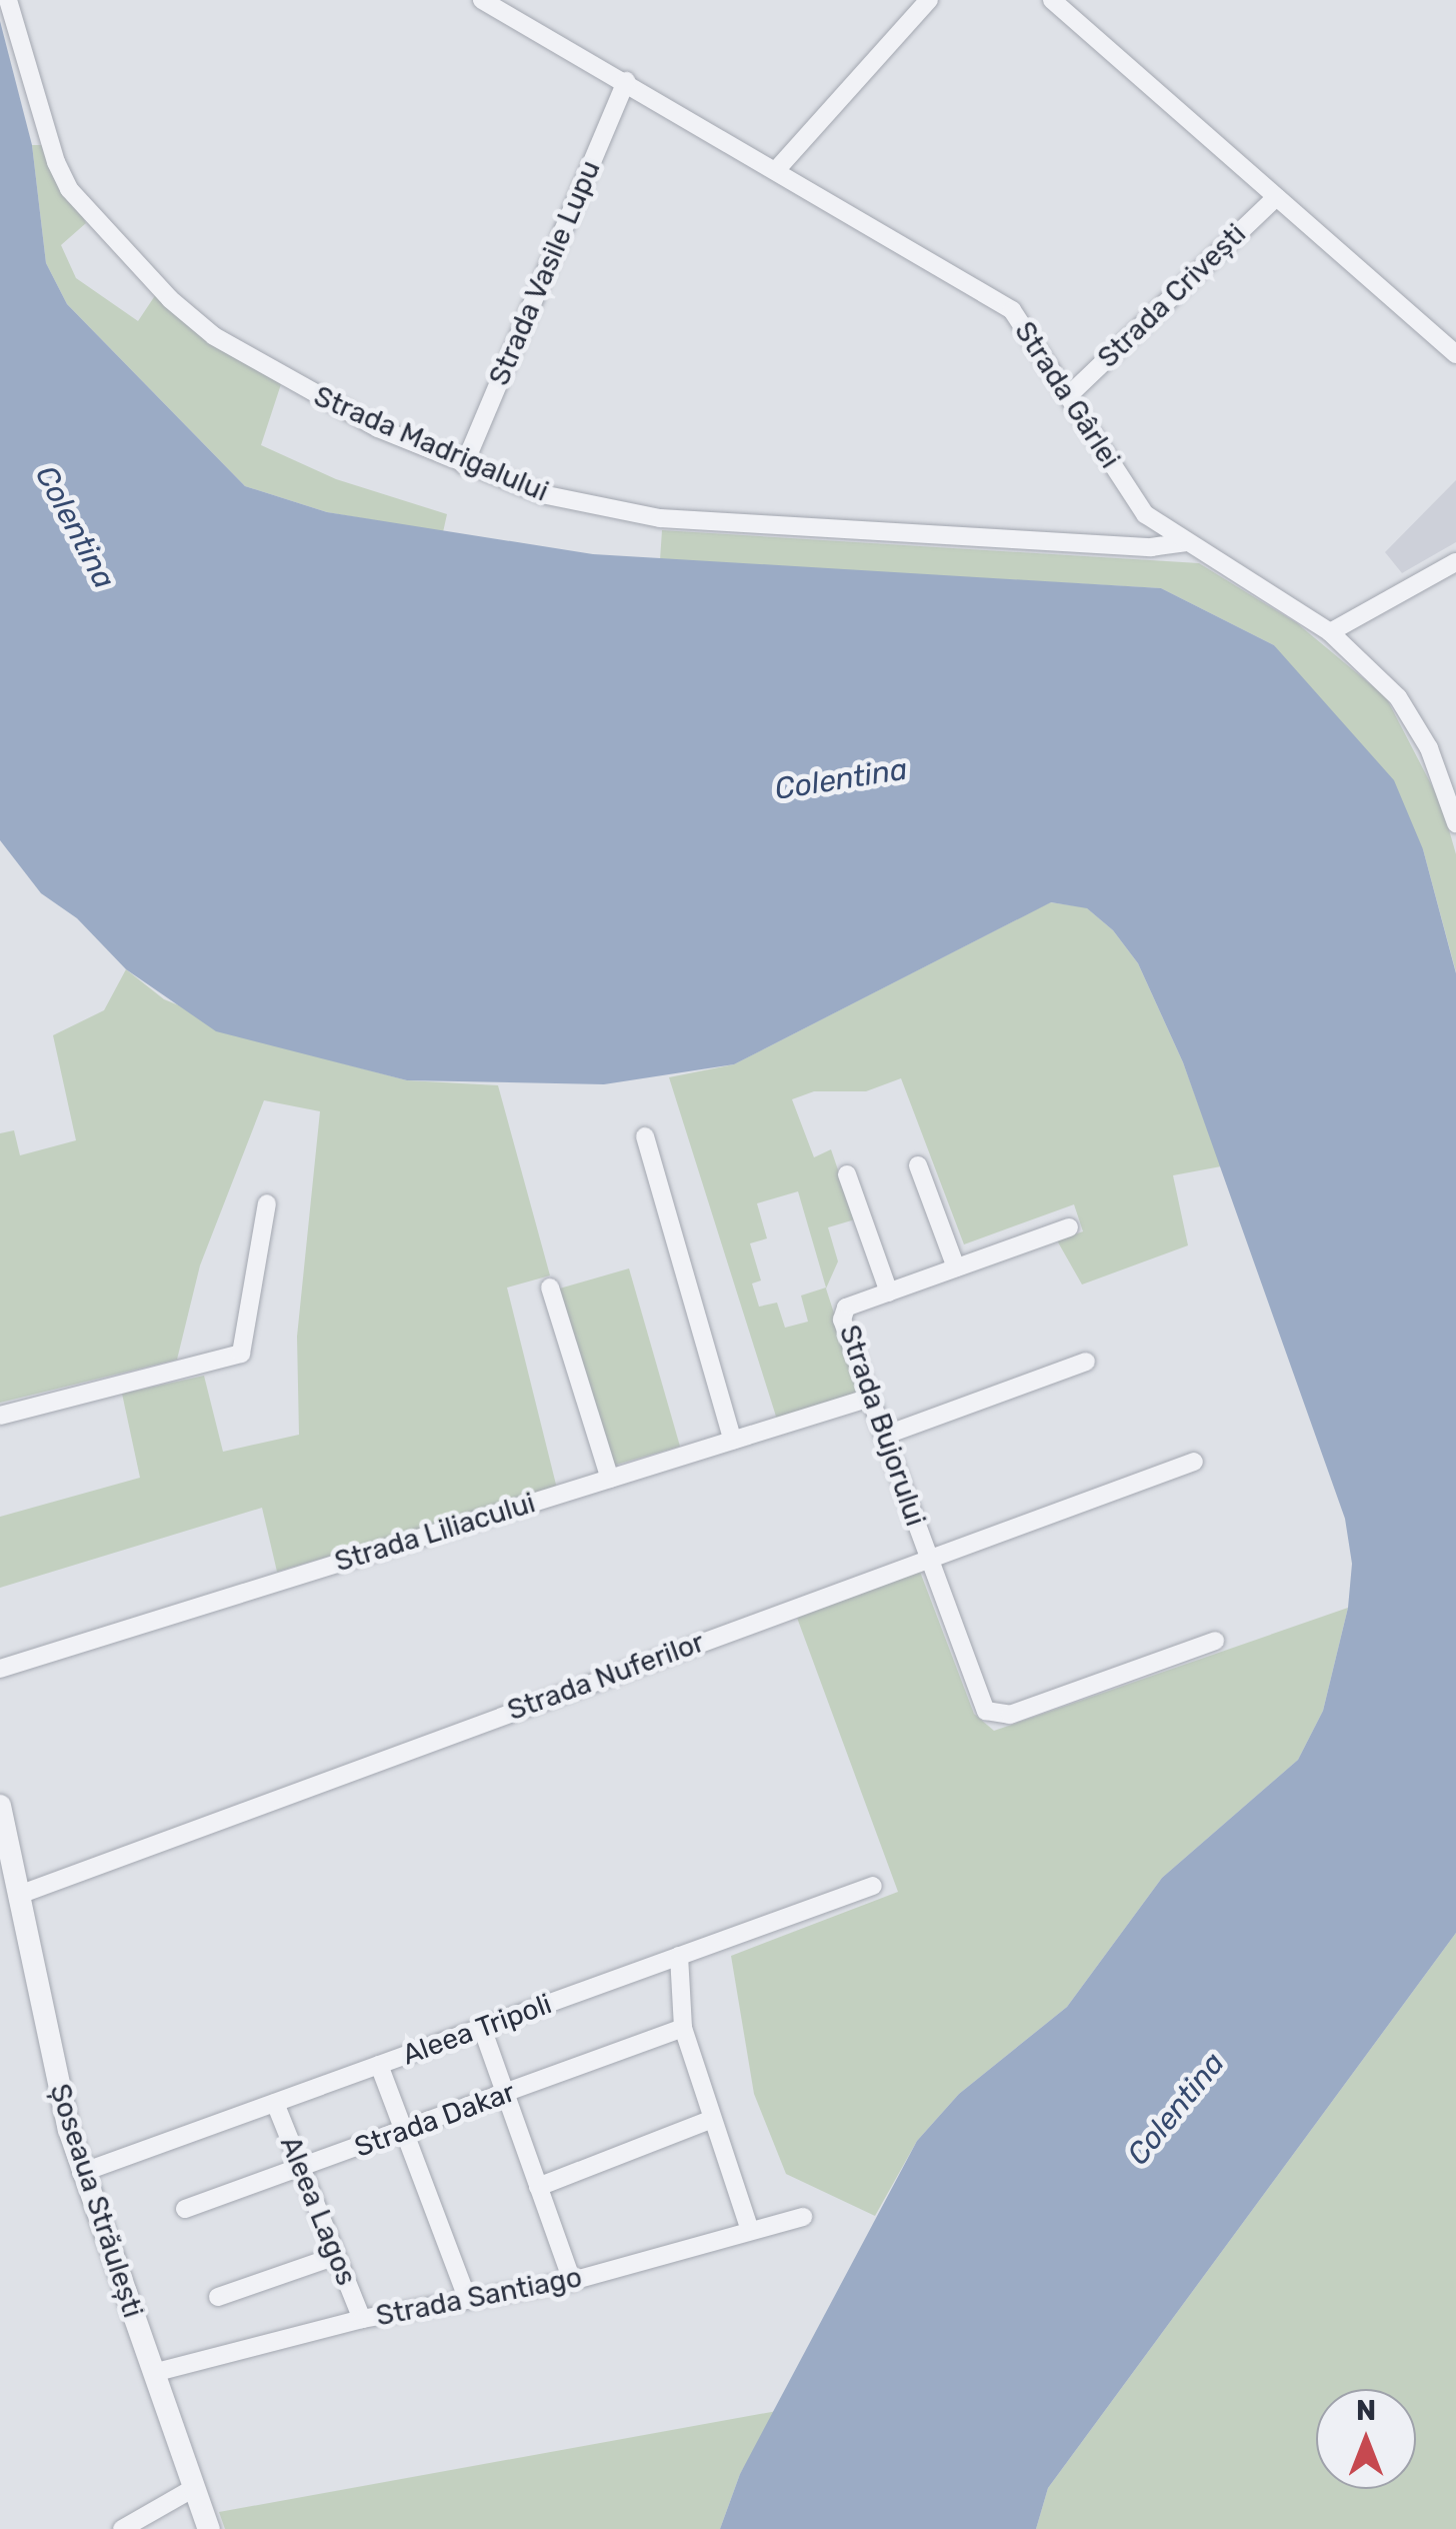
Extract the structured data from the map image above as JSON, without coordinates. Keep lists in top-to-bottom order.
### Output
{
  "streets": {
    "street": [
      "Strada Vasile Lupu",
      "Strada Crivești",
      "Strada Gârlei",
      "Strada Madrigalului",
      "Strada Bujorului",
      "Strada Liliacului",
      "Strada Nuferilor",
      "Aleea Tripoli",
      "Strada Dakar",
      "Șoseaua Străulești",
      "Aleea Lagos",
      "Strada Santiago"
    ]
  },
  "crossings": [
    ["Strada Vasile Lupu", "Strada Gârlei"],
    ["Strada Vasile Lupu", "Strada Madrigalului"],
    ["Strada Crivești", "Strada Gârlei"],
    ["Strada Gârlei", "Strada Madrigalului"],
    ["Strada Bujorului", "Strada Liliacului"],
    ["Strada Bujorului", "Strada Nuferilor"],
    ["Strada Nuferilor", "Șoseaua Străulești"],
    ["Aleea Tripoli", "Șoseaua Străulești"],
    ["Aleea Tripoli", "Aleea Lagos"],
    ["Strada Dakar", "Aleea Lagos"],
    ["Șoseaua Străulești", "Strada Santiago"],
    ["Aleea Lagos", "Strada Santiago"]
  ],
  "water": ["Colentina"],
  "north": "top"
}
